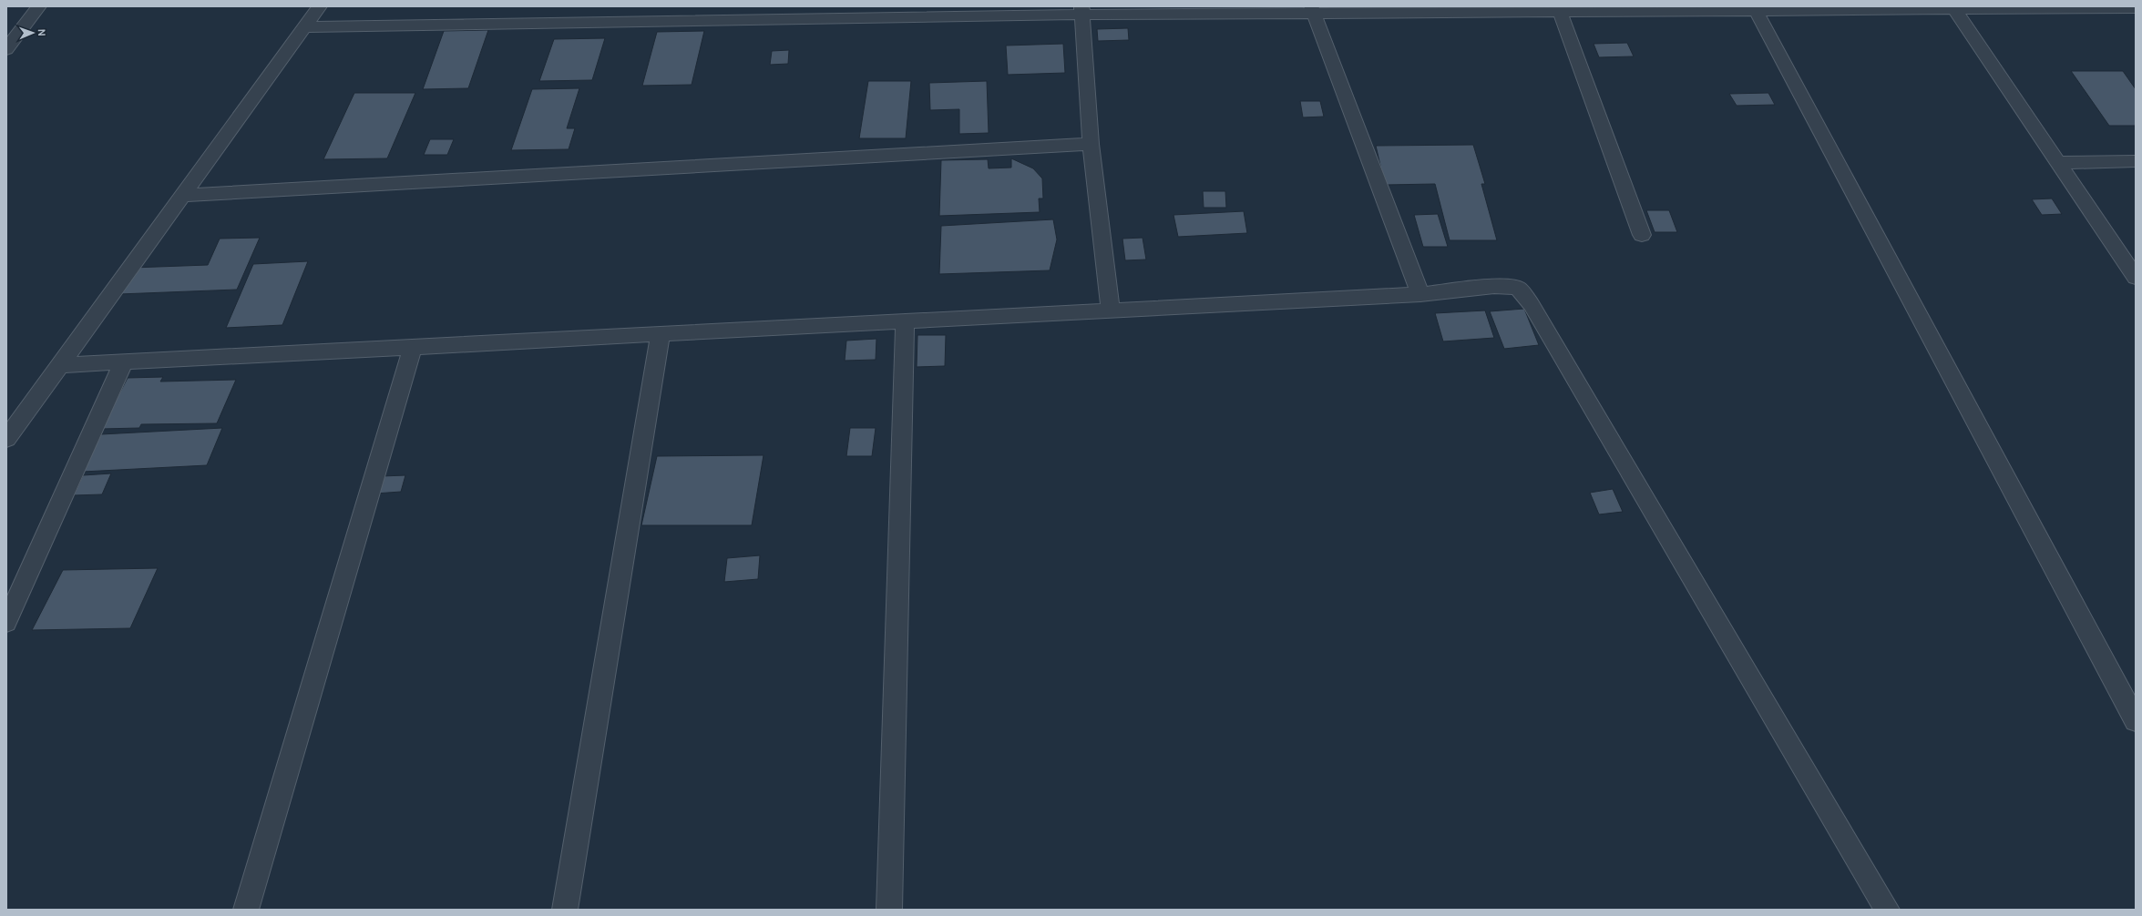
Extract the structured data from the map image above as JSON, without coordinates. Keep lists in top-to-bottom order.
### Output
{
  "north": "right"
}
